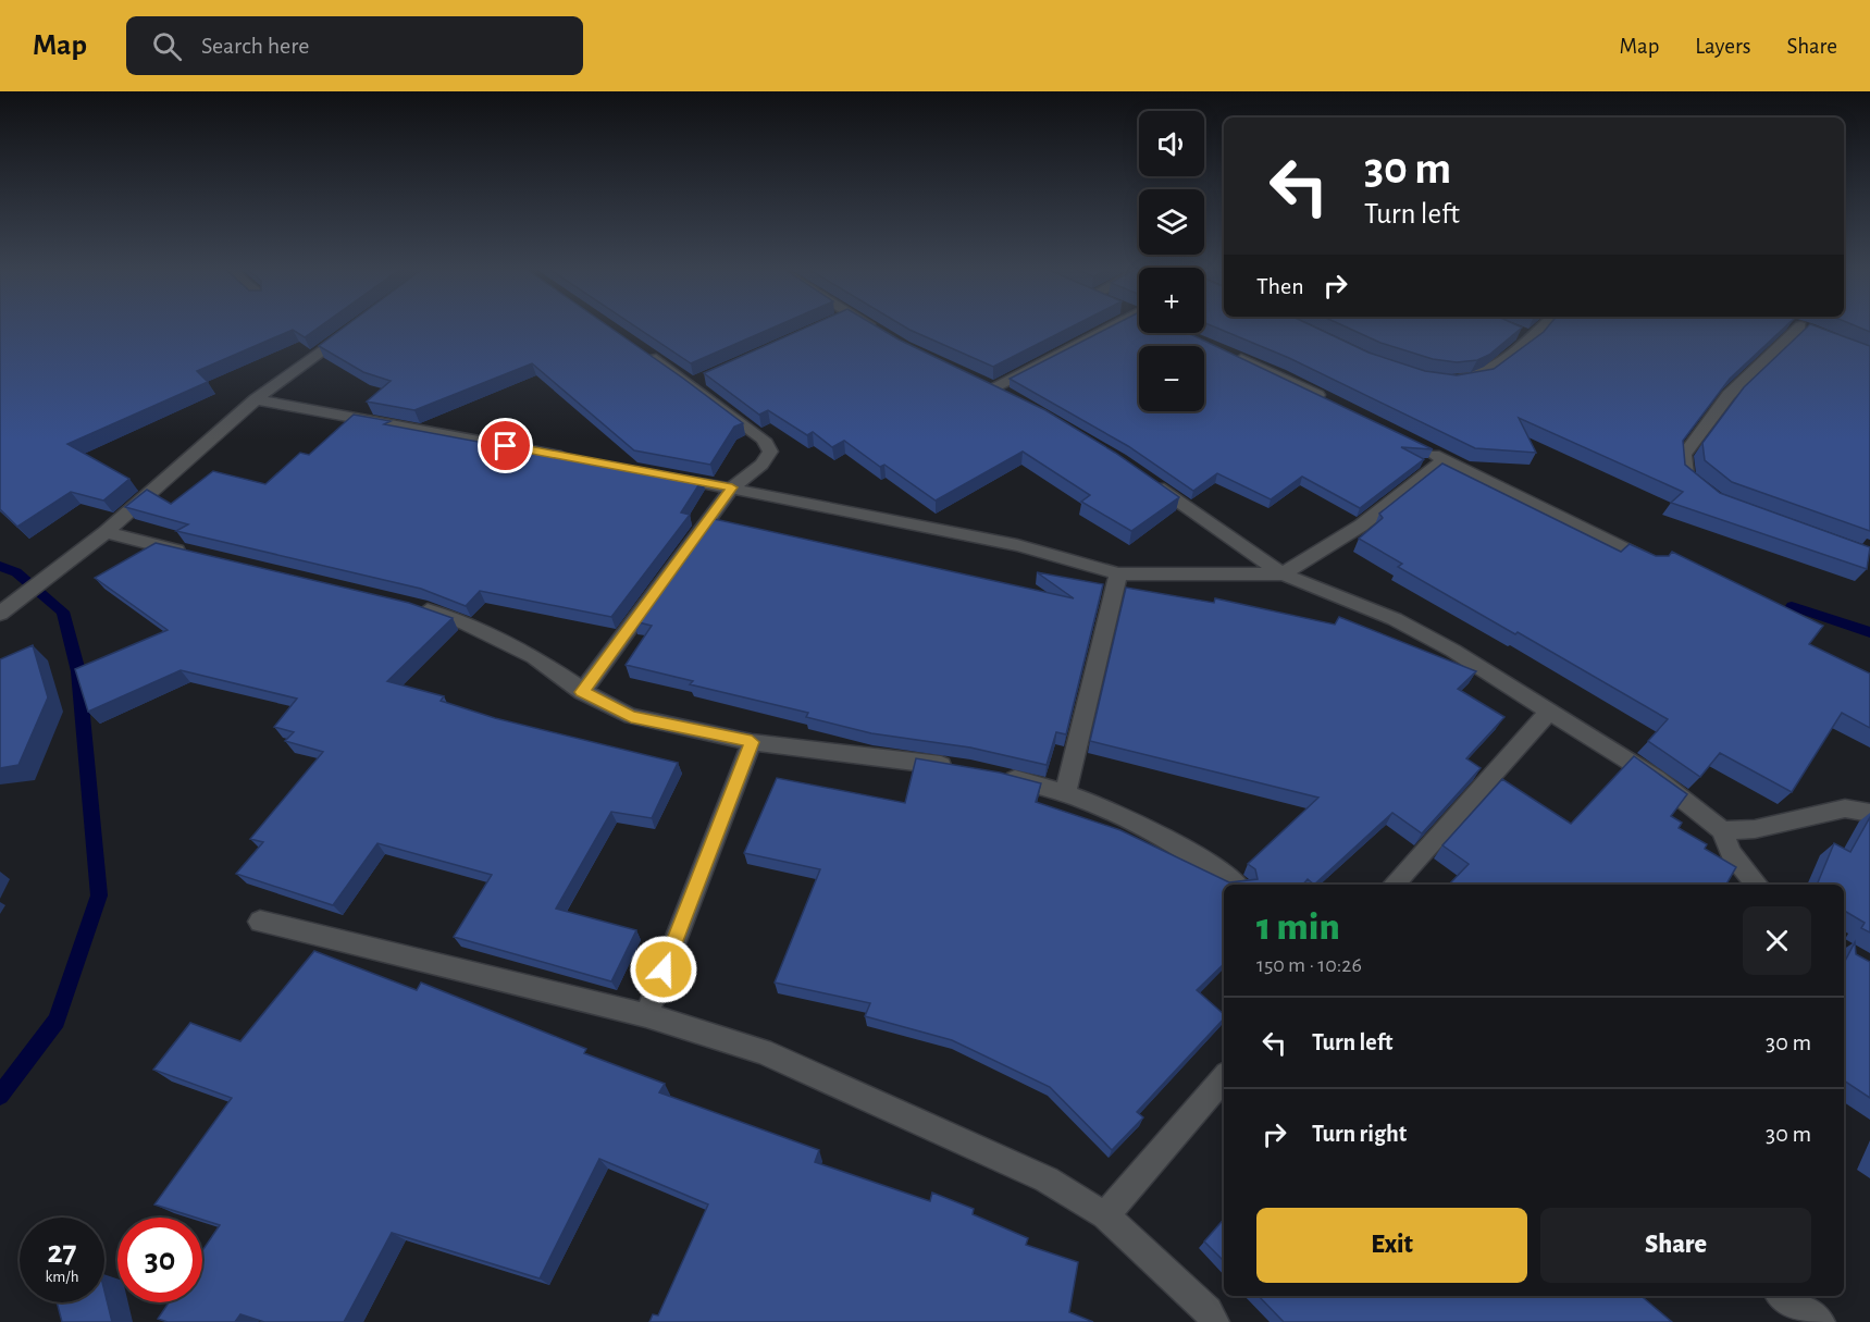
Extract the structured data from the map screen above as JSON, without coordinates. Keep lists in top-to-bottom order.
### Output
{
  "page": {
    "header": "Map",
    "search": "Search here",
    "nav": ["Map", "Layers", "Share"],
    "map_buttons": ["+", "−"],
    "turn": ["30 m", "Turn left"],
    "then": "Then",
    "heading": ["1 min", "150 m · 10:26"],
    "list": [
      {
        "name": "Turn left",
        "value": "30 m"
      },
      {
        "name": "Turn right",
        "value": "30 m"
      }
    ],
    "buttons": ["Exit", "Share"],
    "speed": "27 km/h",
    "limit": "30"
  }
}
